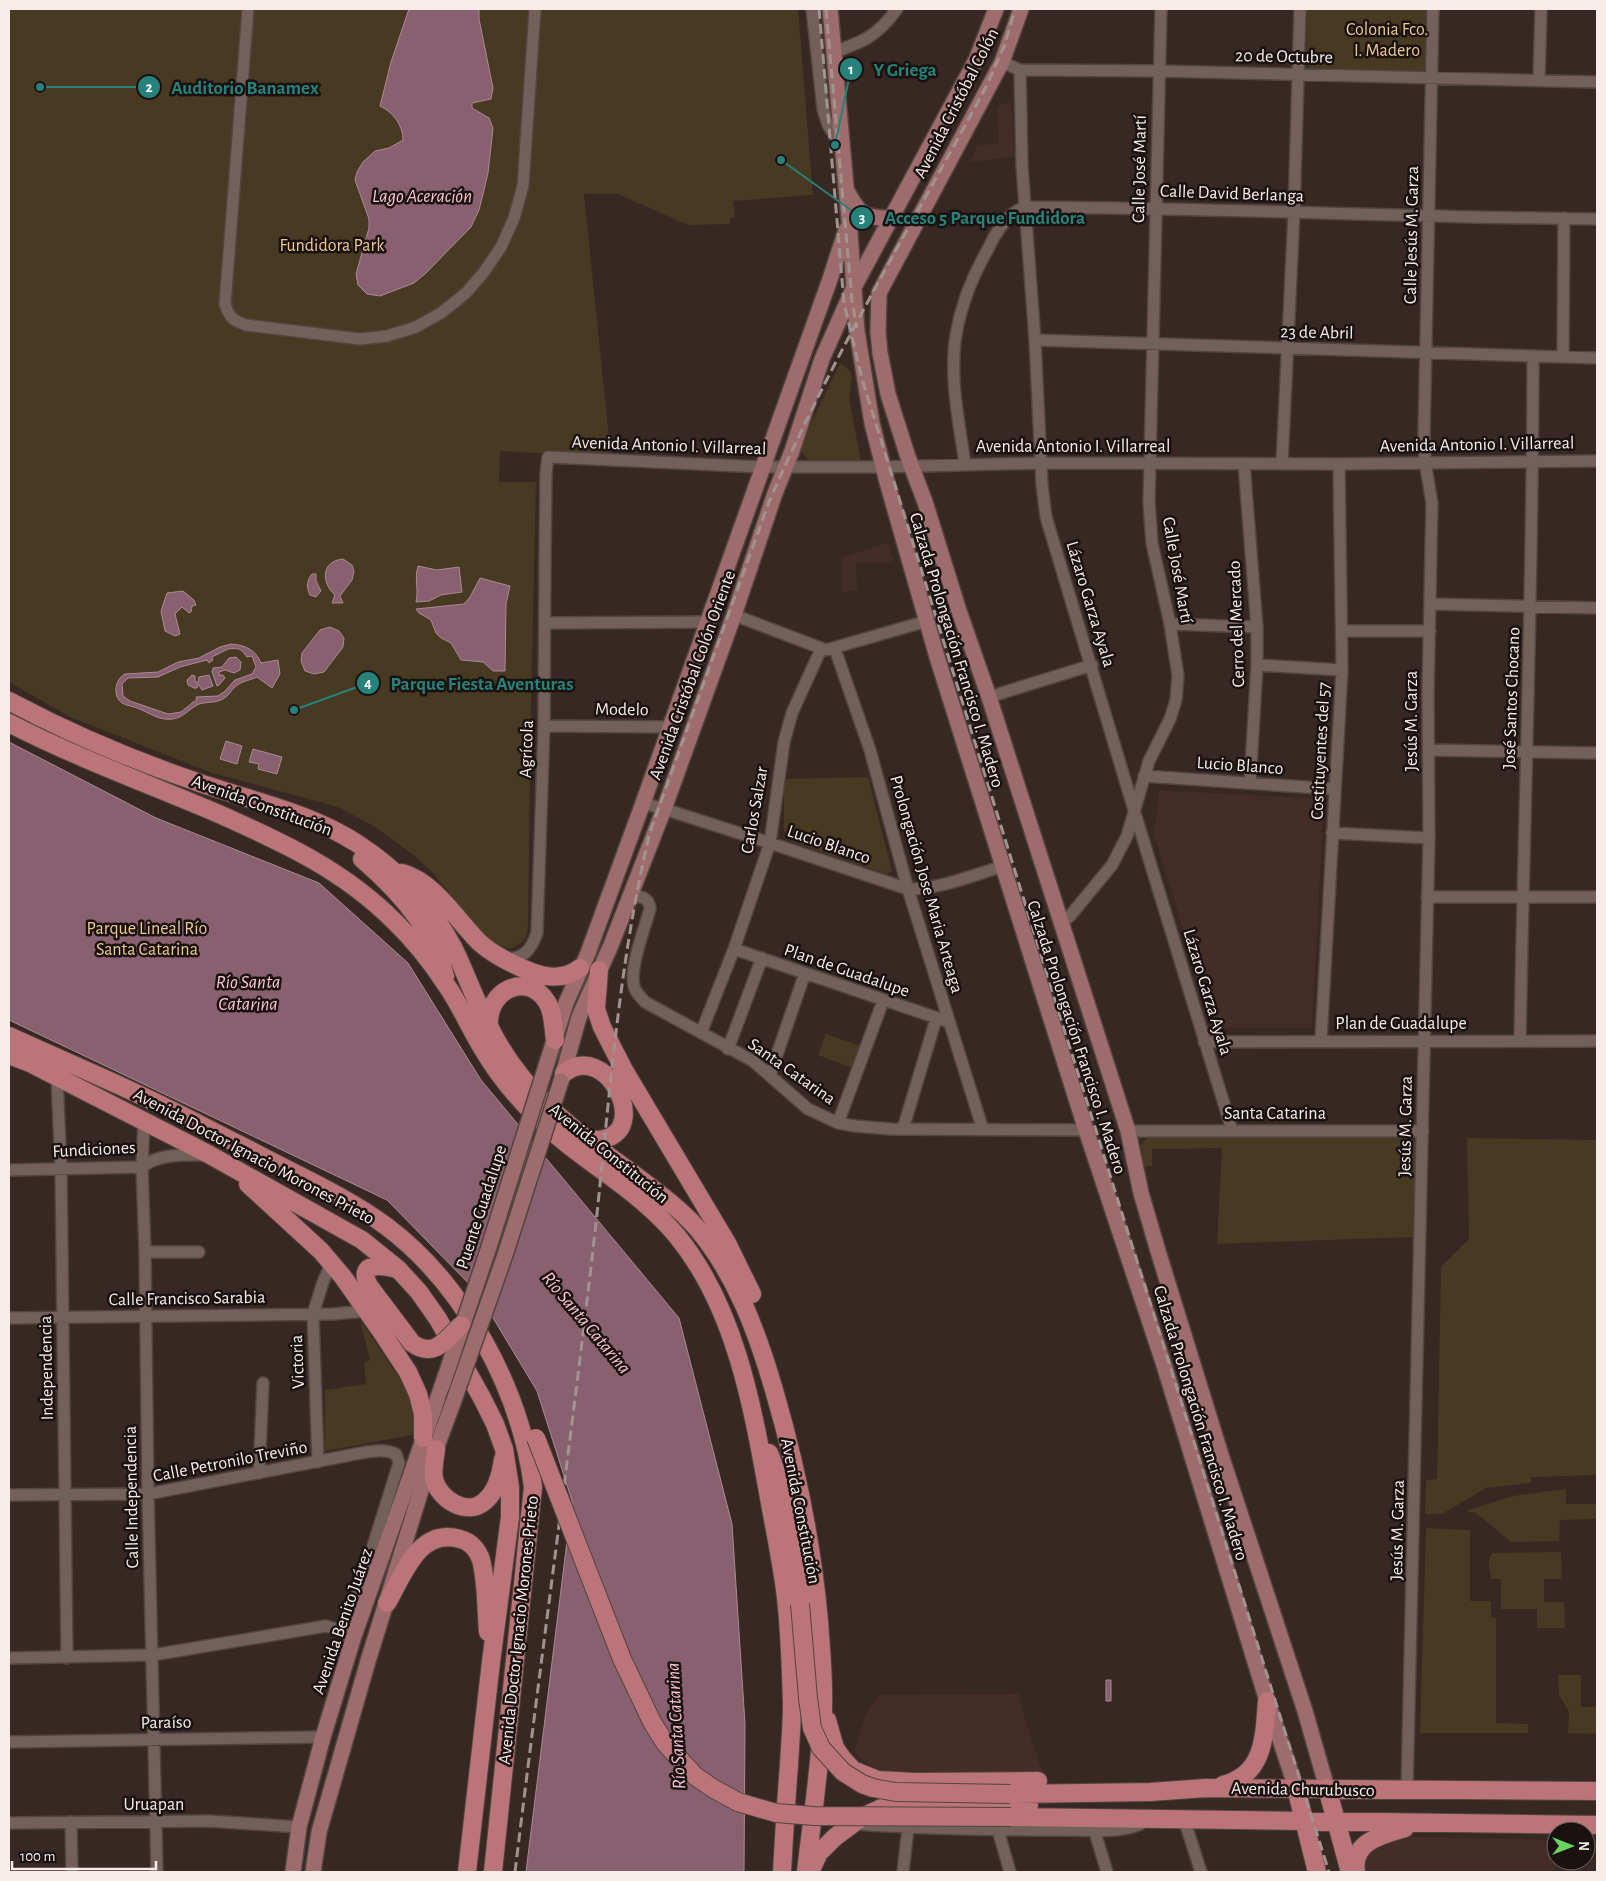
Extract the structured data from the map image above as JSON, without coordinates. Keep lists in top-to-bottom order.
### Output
{
  "streets": {
    "highway": ["Avenida Constitución", "Avenida Doctor Ignacio Morones Prieto", "Avenida Churubusco"],
    "main road": [
      "Avenida Cristóbal Colón",
      "Calzada Prolongación Francisco I. Madero",
      "Avenida Cristóbal Colón Oriente",
      "Puente Guadalupe",
      "Avenida Benito Juárez"
    ],
    "street": [
      "20 de Octubre",
      "Calle José Martí",
      "Calle David Berlanga",
      "Calle Jesús M. Garza",
      "23 de Abril",
      "Avenida Antonio I. Villarreal",
      "Lázaro Garza Ayala",
      "Cerro del Mercado",
      "José Santos Chocano",
      "Modelo",
      "Jesús M. Garza",
      "Agrícola",
      "Costituyentes del 57",
      "Lucio Blanco",
      "Carlos Salzar",
      "Prolongación Jose Maria Arteaga",
      "Plan de Guadalupe",
      "Santa Catarina",
      "Fundiciones",
      "Calle Francisco Sarabia",
      "Victoria",
      "Independencia",
      "Calle Petronilo Treviño",
      "Calle Independencia",
      "Paraíso",
      "Uruapan"
    ]
  },
  "crossings": [
    ["20 de Octubre", "Avenida Cristóbal Colón"],
    ["20 de Octubre", "Calle José Martí"],
    ["20 de Octubre", "Calle Jesús M. Garza"],
    ["20 de Octubre", "Lázaro Garza Ayala"],
    ["Avenida Cristóbal Colón", "Calzada Prolongación Francisco I. Madero"],
    ["Avenida Cristóbal Colón", "Avenida Cristóbal Colón Oriente"],
    ["Calle José Martí", "Calle David Berlanga"],
    ["Calle José Martí", "23 de Abril"],
    ["Calle José Martí", "Avenida Antonio I. Villarreal"],
    ["Calle José Martí", "Lázaro Garza Ayala"],
    ["Calle José Martí", "Calzada Prolongación Francisco I. Madero"],
    ["Calle José Martí", "Lucio Blanco"],
    ["Calle David Berlanga", "Calle Jesús M. Garza"],
    ["Calle David Berlanga", "Lázaro Garza Ayala"],
    ["Calle Jesús M. Garza", "23 de Abril"],
    ["Calle Jesús M. Garza", "Avenida Antonio I. Villarreal"],
    ["Calle Jesús M. Garza", "Jesús M. Garza"],
    ["23 de Abril", "Lázaro Garza Ayala"],
    ["23 de Abril", "José Santos Chocano"],
    ["Avenida Antonio I. Villarreal", "Lázaro Garza Ayala"],
    ["Avenida Antonio I. Villarreal", "Cerro del Mercado"],
    ["Avenida Antonio I. Villarreal", "Calzada Prolongación Francisco I. Madero"],
    ["Avenida Antonio I. Villarreal", "Avenida Cristóbal Colón Oriente"],
    ["Avenida Antonio I. Villarreal", "José Santos Chocano"],
    ["Avenida Antonio I. Villarreal", "Jesús M. Garza"],
    ["Avenida Antonio I. Villarreal", "Agrícola"],
    ["Avenida Antonio I. Villarreal", "Costituyentes del 57"],
    ["Lázaro Garza Ayala", "Plan de Guadalupe"],
    ["Lázaro Garza Ayala", "Santa Catarina"],
    ["Cerro del Mercado", "Lucio Blanco"],
    ["Calzada Prolongación Francisco I. Madero", "Avenida Cristóbal Colón Oriente"],
    ["Calzada Prolongación Francisco I. Madero", "Lucio Blanco"],
    ["Calzada Prolongación Francisco I. Madero", "Santa Catarina"],
    ["Calzada Prolongación Francisco I. Madero", "Avenida Churubusco"],
    ["Avenida Cristóbal Colón Oriente", "Modelo"],
    ["Avenida Cristóbal Colón Oriente", "Lucio Blanco"],
    ["Avenida Cristóbal Colón Oriente", "Santa Catarina"],
    ["Avenida Cristóbal Colón Oriente", "Puente Guadalupe"],
    ["Avenida Cristóbal Colón Oriente", "Avenida Benito Juárez"],
    ["José Santos Chocano", "Plan de Guadalupe"],
    ["Modelo", "Agrícola"],
    ["Jesús M. Garza", "Plan de Guadalupe"],
    ["Jesús M. Garza", "Santa Catarina"],
    ["Jesús M. Garza", "Avenida Churubusco"],
    ["Costituyentes del 57", "Lucio Blanco"],
    ["Costituyentes del 57", "Plan de Guadalupe"],
    ["Lucio Blanco", "Carlos Salzar"],
    ["Lucio Blanco", "Prolongación Jose Maria Arteaga"],
    ["Avenida Constitución", "Avenida Churubusco"],
    ["Carlos Salzar", "Plan de Guadalupe"],
    ["Carlos Salzar", "Santa Catarina"],
    ["Prolongación Jose Maria Arteaga", "Plan de Guadalupe"],
    ["Prolongación Jose Maria Arteaga", "Santa Catarina"],
    ["Fundiciones", "Avenida Doctor Ignacio Morones Prieto"],
    ["Fundiciones", "Independencia"],
    ["Fundiciones", "Calle Independencia"],
    ["Avenida Doctor Ignacio Morones Prieto", "Independencia"],
    ["Avenida Doctor Ignacio Morones Prieto", "Calle Independencia"],
    ["Avenida Doctor Ignacio Morones Prieto", "Avenida Churubusco"],
    ["Puente Guadalupe", "Avenida Benito Juárez"],
    ["Calle Francisco Sarabia", "Victoria"],
    ["Calle Francisco Sarabia", "Independencia"],
    ["Calle Francisco Sarabia", "Calle Independencia"],
    ["Victoria", "Calle Petronilo Treviño"],
    ["Independencia", "Calle Petronilo Treviño"],
    ["Calle Petronilo Treviño", "Calle Independencia"],
    ["Calle Petronilo Treviño", "Avenida Benito Juárez"],
    ["Calle Independencia", "Paraíso"],
    ["Calle Independencia", "Uruapan"],
    ["Avenida Benito Juárez", "Paraíso"],
    ["Avenida Benito Juárez", "Uruapan"]
  ],
  "water": ["Lago Aceración", "Río Santa Catarina"],
  "parks": ["Colonia Fco. I. Madero", "Fundidora Park", "Parque Lineal Río Santa Catarina"],
  "places": [
    "Auditorio Banamex",
    "Y Griega",
    "Acceso 5 Parque Fundidora",
    "Parque Fiesta Aventuras"
  ],
  "scale_bar": "100 m",
  "north": "right"
}
